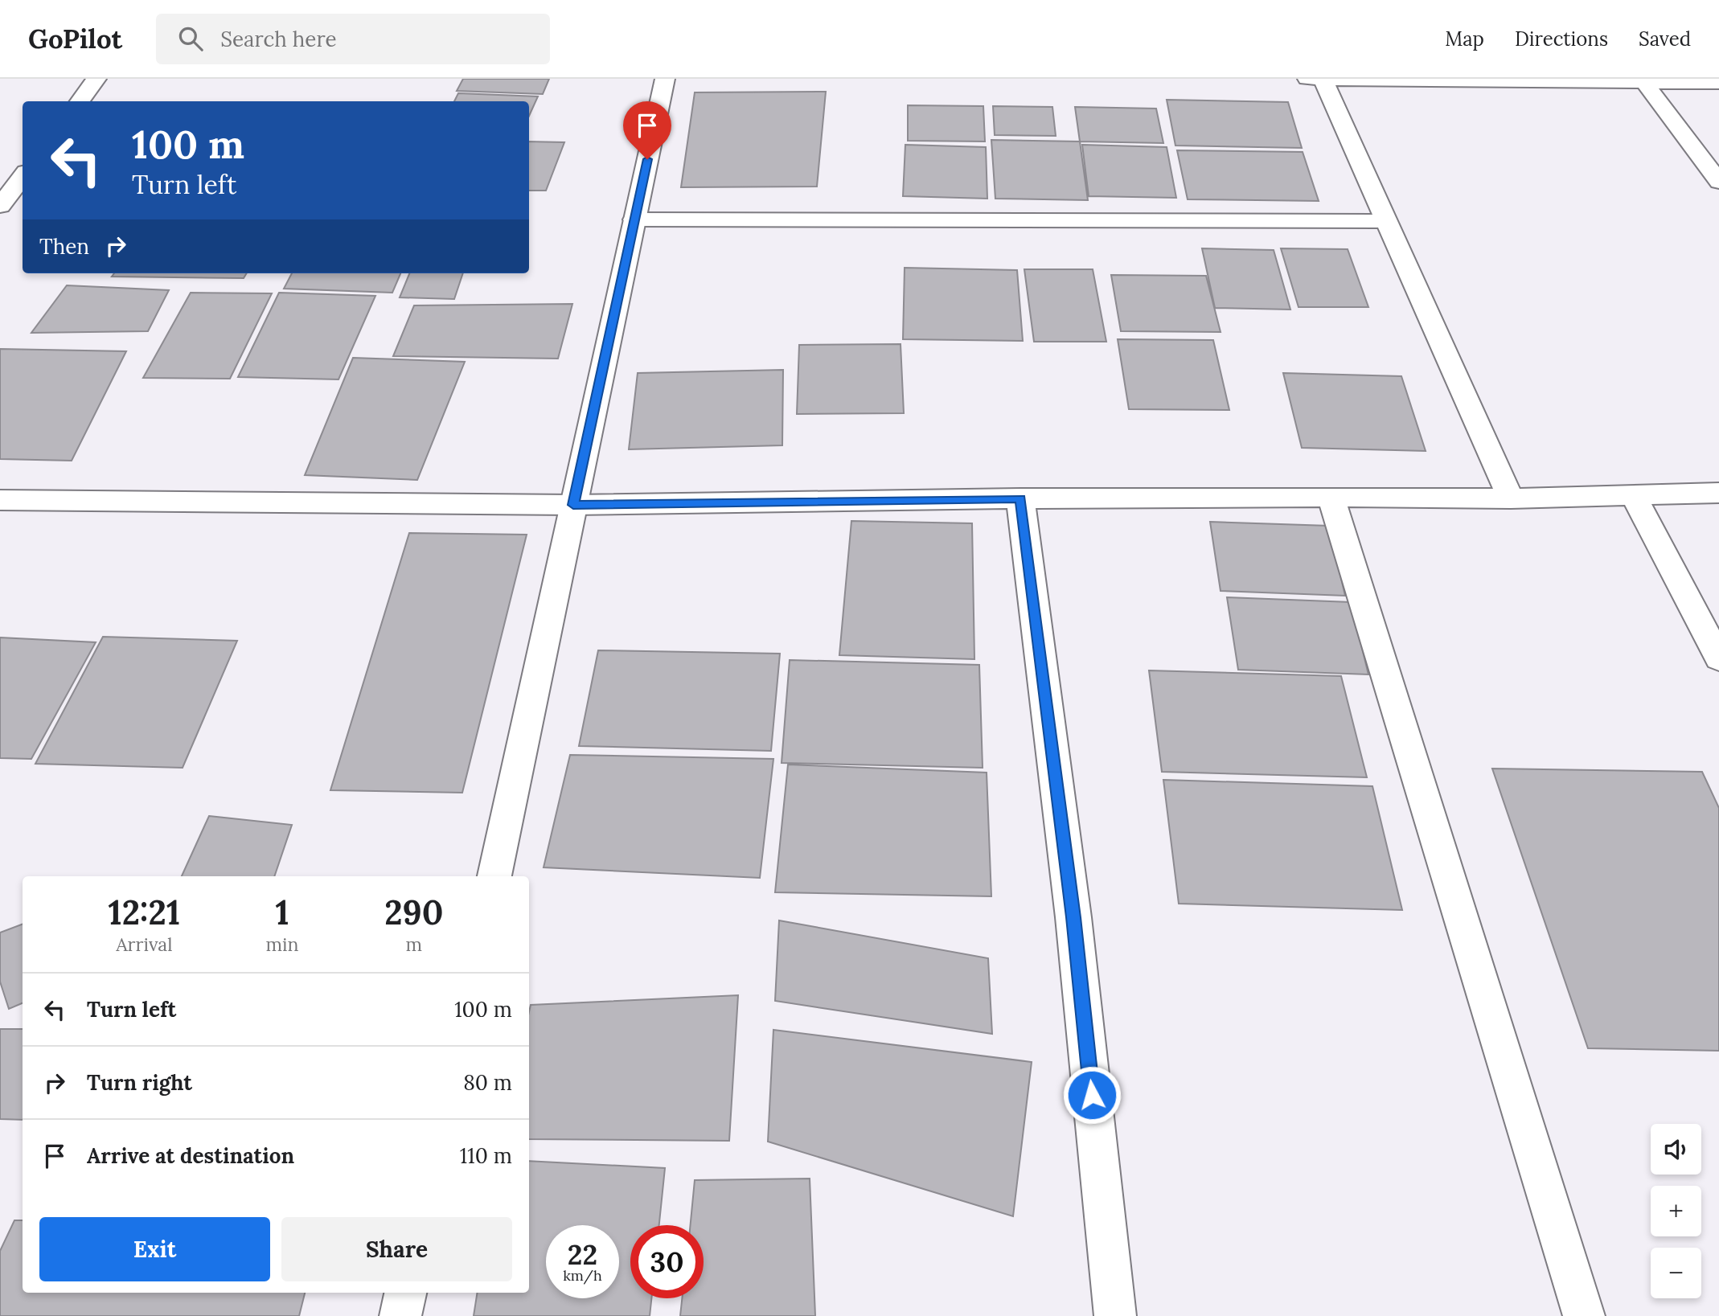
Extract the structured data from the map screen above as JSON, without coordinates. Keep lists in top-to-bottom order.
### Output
{
  "page": {
    "header": "GoPilot",
    "search": "Search here",
    "nav": ["Map", "Directions", "Saved"],
    "turn": ["100 m", "Turn left"],
    "then": "Then",
    "eta": [
      "12:21",
      "Arrival",
      "1",
      "min",
      "290",
      "m"
    ],
    "list": [
      {
        "name": "Turn left",
        "value": "100 m"
      },
      {
        "name": "Turn right",
        "value": "80 m"
      },
      {
        "name": "Arrive at destination",
        "value": "110 m"
      }
    ],
    "map_buttons": ["+", "−"],
    "buttons": ["Exit", "Share"],
    "speed": "22 km/h",
    "limit": "30"
  }
}
